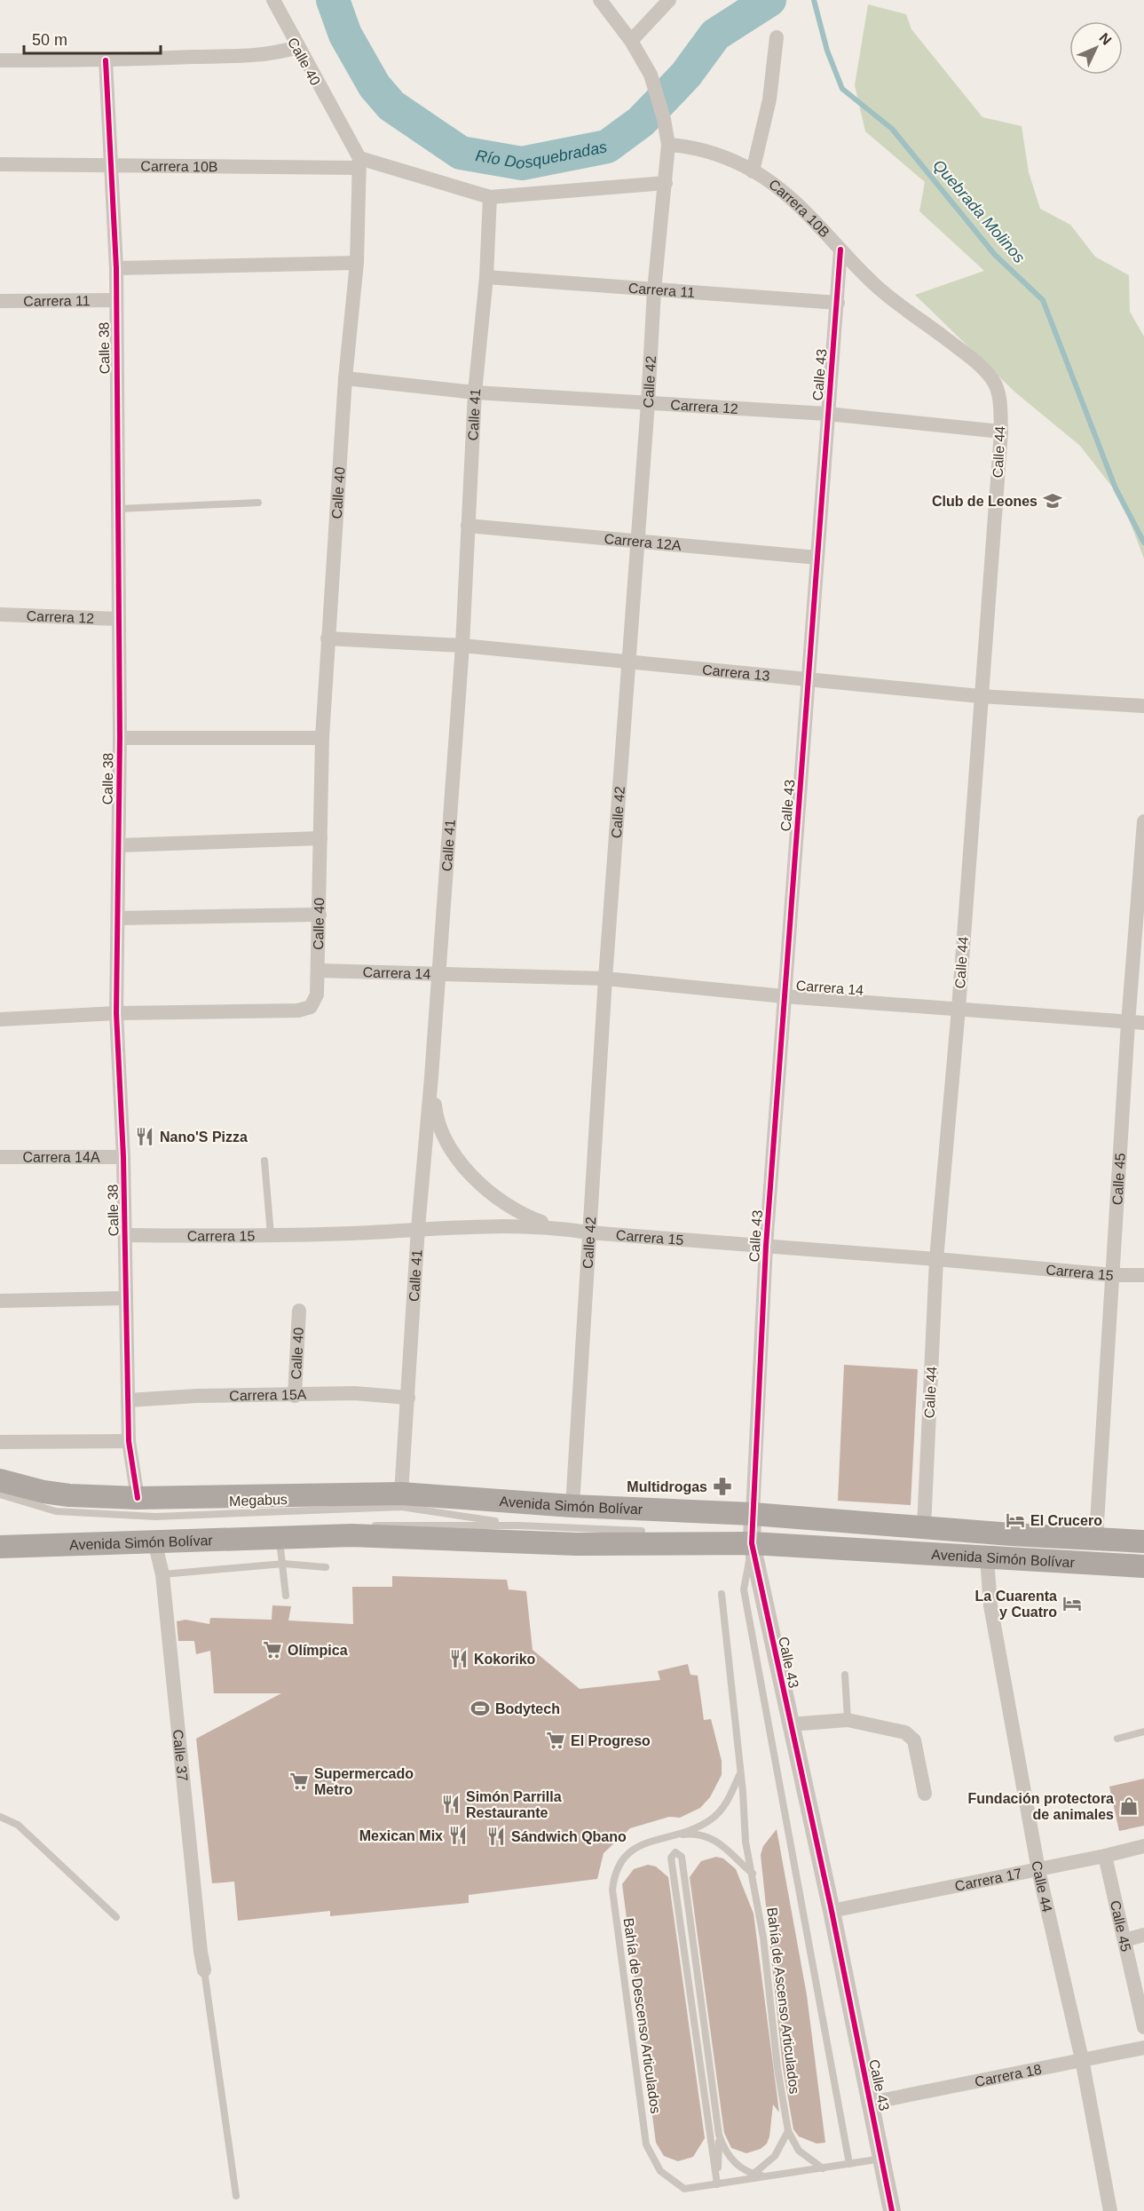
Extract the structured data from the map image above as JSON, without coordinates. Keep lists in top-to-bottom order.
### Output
{
  "streets": {
    "main road": ["Avenida Simón Bolívar"],
    "street": [
      "Calle 40",
      "Carrera 10B",
      "Carrera 11",
      "Calle 38",
      "Calle 43",
      "Calle 42",
      "Carrera 12",
      "Calle 41",
      "Calle 44",
      "Carrera 12A",
      "Carrera 13",
      "Carrera 14",
      "Carrera 14A",
      "Calle 45",
      "Carrera 15",
      "Carrera 15A",
      "Calle 37",
      "Carrera 17",
      "Carrera 18"
    ],
    "lane": ["Megabus", "Bahía de Ascenso Articulados", "Bahía de Descenso Articulados"]
  },
  "crossings": [
    ["Calle 40", "Carrera 10B"],
    ["Calle 40", "Calle 38"],
    ["Calle 40", "Carrera 12"],
    ["Calle 40", "Carrera 13"],
    ["Calle 40", "Carrera 14"],
    ["Calle 40", "Carrera 15A"],
    ["Carrera 10B", "Calle 38"],
    ["Carrera 10B", "Calle 43"],
    ["Carrera 10B", "Calle 42"],
    ["Carrera 10B", "Calle 41"],
    ["Carrera 10B", "Calle 44"],
    ["Carrera 11", "Calle 38"],
    ["Carrera 11", "Calle 43"],
    ["Carrera 11", "Calle 42"],
    ["Carrera 11", "Calle 41"],
    ["Calle 38", "Carrera 12"],
    ["Calle 38", "Carrera 14A"],
    ["Calle 38", "Carrera 15"],
    ["Calle 38", "Carrera 15A"],
    ["Calle 38", "Avenida Simón Bolívar"],
    ["Calle 43", "Carrera 12"],
    ["Calle 43", "Carrera 12A"],
    ["Calle 43", "Carrera 13"],
    ["Calle 43", "Carrera 14"],
    ["Calle 43", "Carrera 15"],
    ["Calle 43", "Avenida Simón Bolívar"],
    ["Calle 43", "Carrera 17"],
    ["Calle 43", "Carrera 18"],
    ["Calle 42", "Carrera 12"],
    ["Calle 42", "Carrera 12A"],
    ["Calle 42", "Carrera 13"],
    ["Calle 42", "Carrera 14"],
    ["Calle 42", "Carrera 15"],
    ["Calle 42", "Avenida Simón Bolívar"],
    ["Carrera 12", "Calle 41"],
    ["Carrera 12", "Calle 44"],
    ["Calle 41", "Carrera 12A"],
    ["Calle 41", "Carrera 13"],
    ["Calle 41", "Carrera 14"],
    ["Calle 41", "Carrera 15"],
    ["Calle 41", "Carrera 15A"],
    ["Calle 41", "Avenida Simón Bolívar"],
    ["Calle 44", "Carrera 13"],
    ["Calle 44", "Carrera 14"],
    ["Calle 44", "Carrera 15"],
    ["Calle 44", "Avenida Simón Bolívar"],
    ["Calle 44", "Carrera 17"],
    ["Calle 44", "Carrera 18"],
    ["Carrera 14", "Calle 45"],
    ["Calle 45", "Carrera 15"],
    ["Calle 45", "Avenida Simón Bolívar"],
    ["Calle 45", "Carrera 17"],
    ["Avenida Simón Bolívar", "Calle 37"]
  ],
  "water": ["Río Dosquebradas", "Quebrada Molinos"],
  "places": {
    "school or university": ["Club de Leones"],
    "restaurant": [
      "Nano'S Pizza",
      "Kokoriko",
      "Simón Parrilla Restaurante",
      "Mexican Mix",
      "Sándwich Qbano"
    ],
    "pharmacy": ["Multidrogas"],
    "hotel": ["El Crucero", "La Cuarenta y Cuatro"],
    "supermarket": ["Olímpica", "El Progreso", "Supermercado Metro"],
    "sports": ["Bodytech"],
    "shop": ["Fundación protectora de animales"]
  },
  "scale_bar": "50 m",
  "north": "top right"
}
